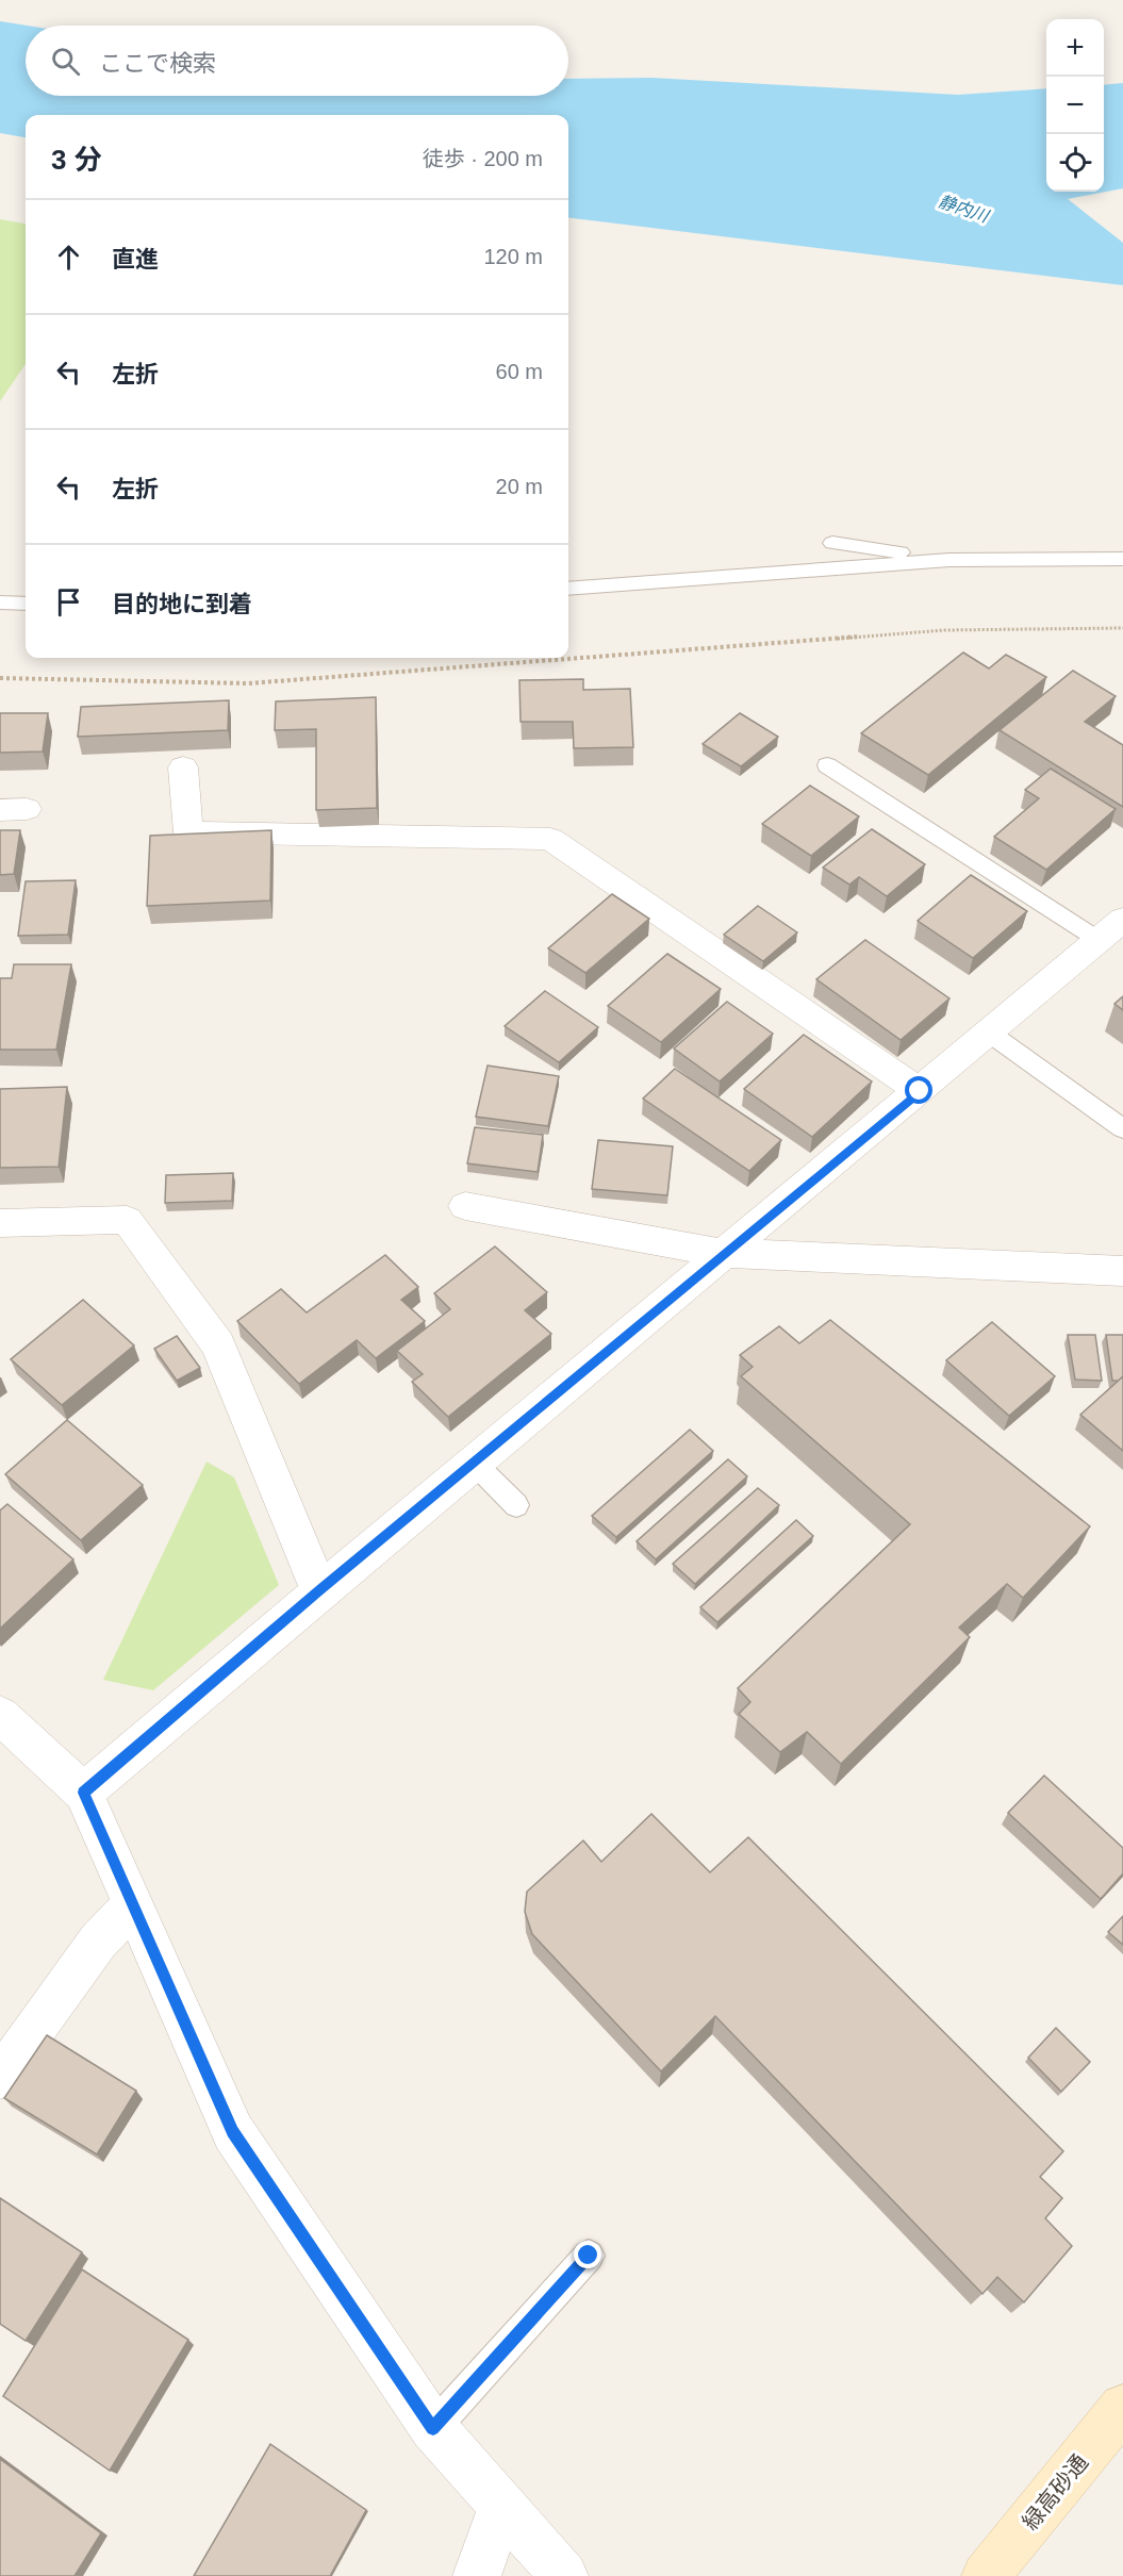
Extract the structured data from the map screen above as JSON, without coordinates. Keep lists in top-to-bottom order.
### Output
{
  "streets": {
    "street": ["緑高砂通"]
  },
  "water": ["静内川"],
  "page": {
    "map_buttons": ["+", "−"],
    "search": "ここで検索",
    "heading": ["3 分", "徒歩 · 200 m"],
    "list": [
      ["直進", "120 m"],
      ["左折", "60 m"],
      ["左折", "20 m"],
      "目的地に到着"
    ]
  }
}
